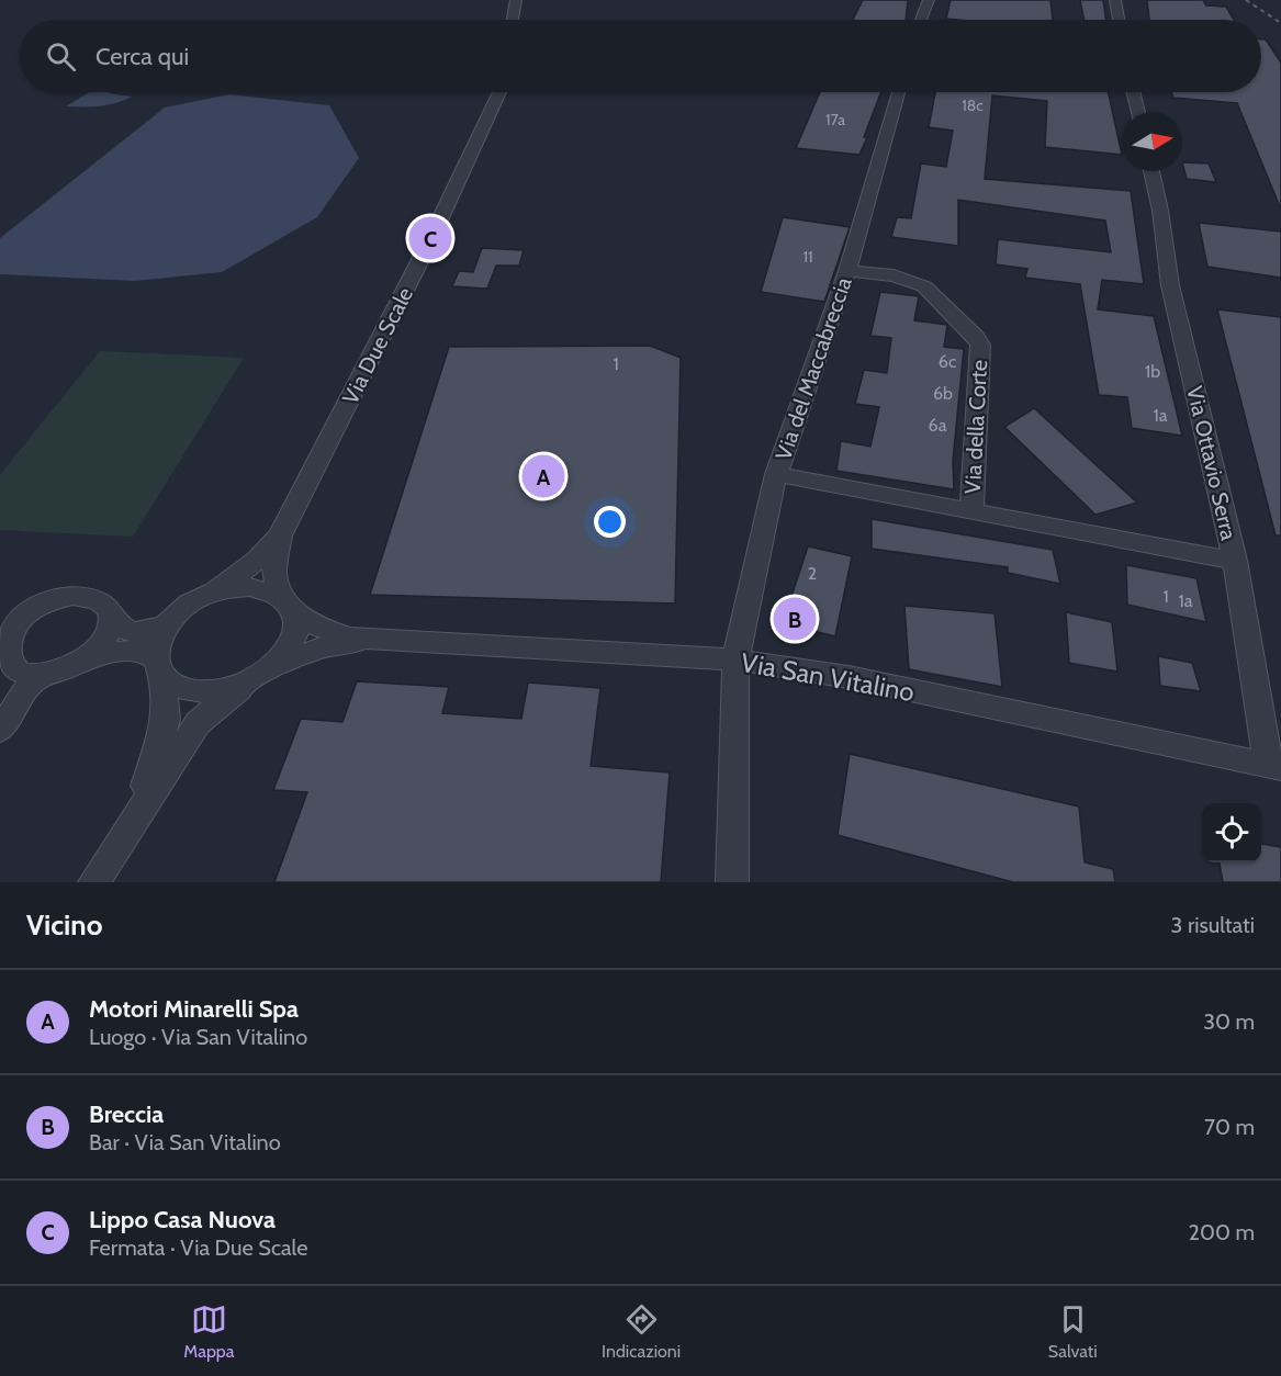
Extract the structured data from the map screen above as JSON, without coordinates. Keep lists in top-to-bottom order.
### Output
{
  "streets": {
    "street": [
      "Via Due Scale",
      "Via del Maccabreccia",
      "Via della Corte",
      "Via Ottavio Serra",
      "Via San Vitalino"
    ]
  },
  "crossings": [
    ["Via Due Scale", "Via San Vitalino"],
    ["Via del Maccabreccia", "Via della Corte"],
    ["Via del Maccabreccia", "Via San Vitalino"],
    ["Via della Corte", "Via Ottavio Serra"],
    ["Via Ottavio Serra", "Via San Vitalino"]
  ],
  "house_numbers": [
    "18c",
    "17a",
    "11",
    "6c",
    "1",
    "1b",
    "6b",
    "1a",
    "6a",
    "2",
    "1",
    "1a"
  ],
  "north": "right",
  "page": {
    "search": "Cerca qui",
    "pins": ["C", "A", "B"],
    "heading": ["Vicino", "3 risultati"],
    "list": [
      {
        "mark": "A",
        "name": "Motori Minarelli Spa",
        "note": "Luogo · Via San Vitalino",
        "value": "30 m"
      },
      {
        "mark": "B",
        "name": "Breccia",
        "note": "Bar · Via San Vitalino",
        "value": "70 m"
      },
      {
        "mark": "C",
        "name": "Lippo Casa Nuova",
        "note": "Fermata · Via Due Scale",
        "value": "200 m"
      }
    ],
    "nav": ["Mappa", "Indicazioni", "Salvati"]
  }
}
